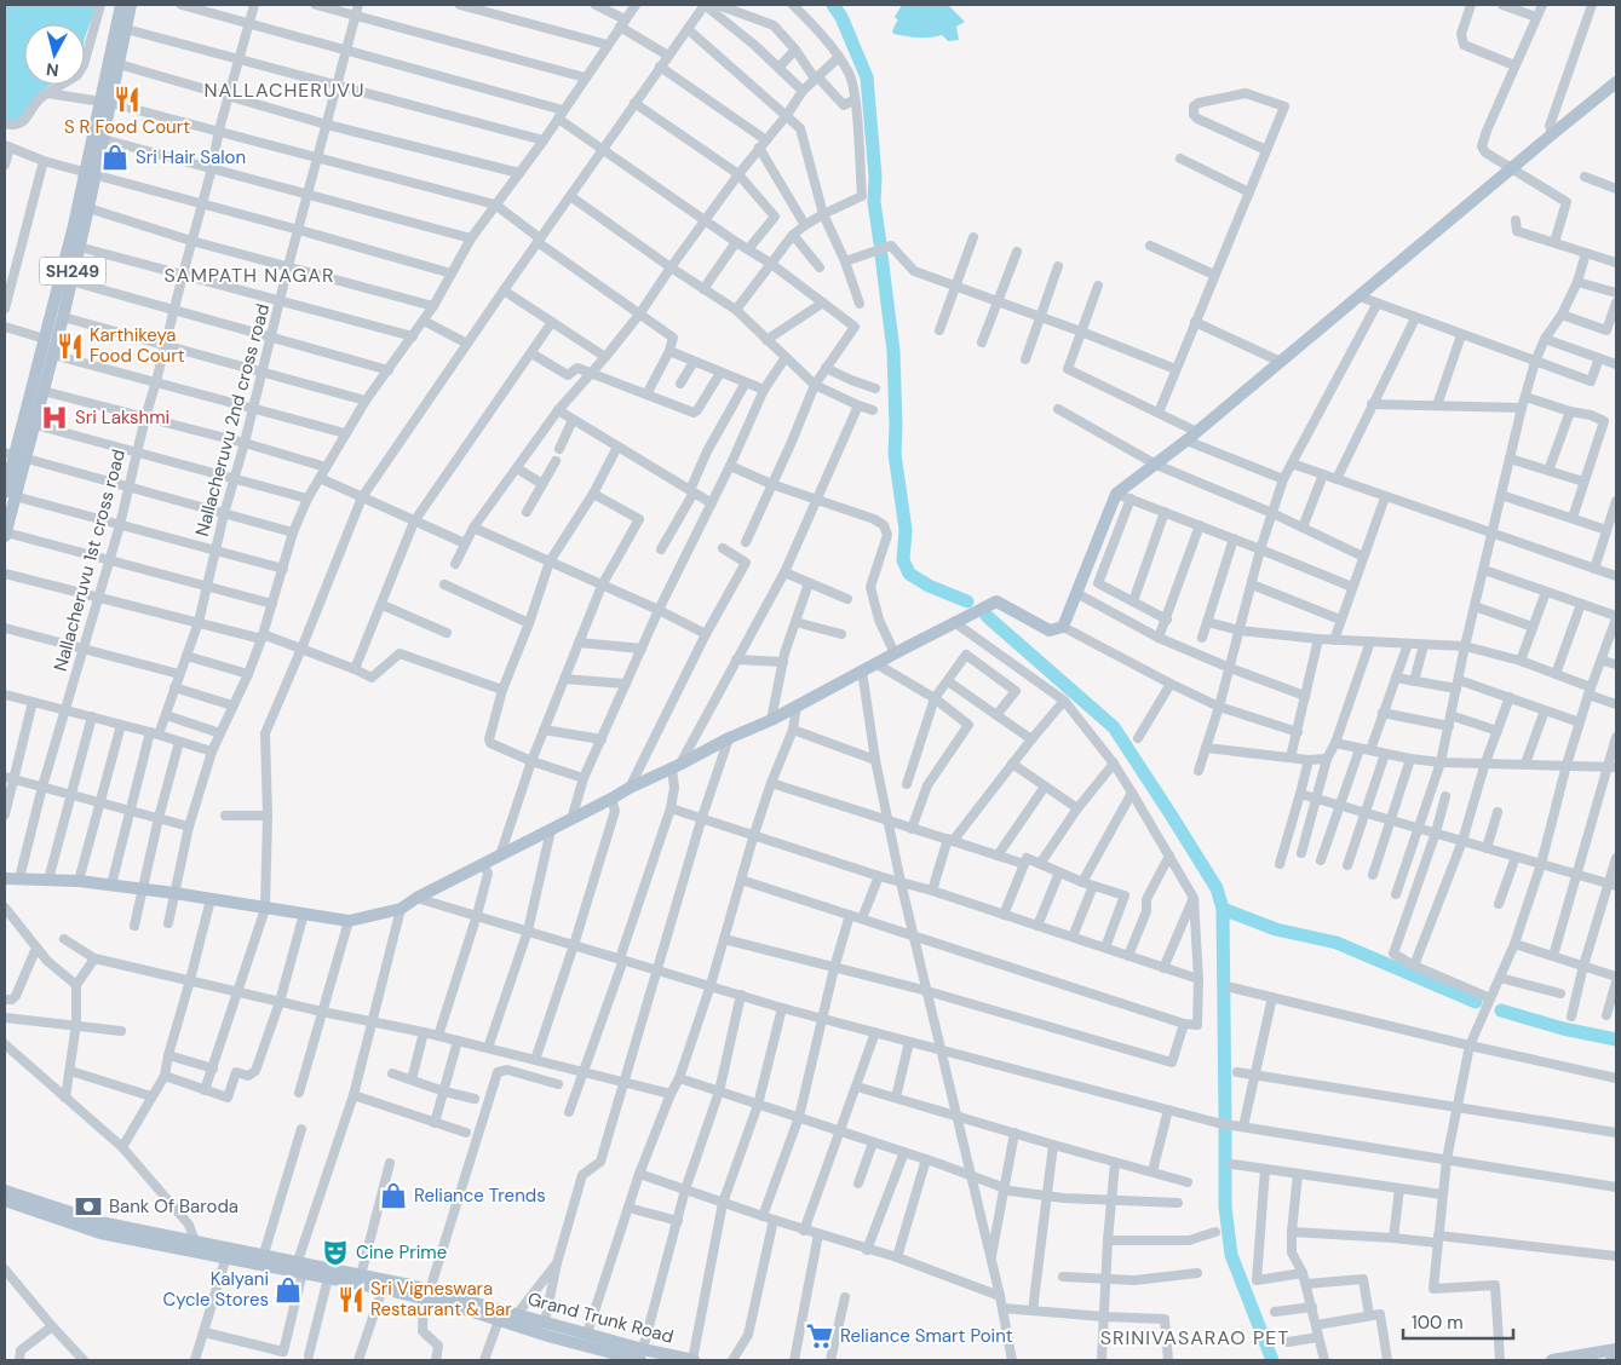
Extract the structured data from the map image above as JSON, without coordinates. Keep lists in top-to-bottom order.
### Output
{
  "streets": {
    "main road": ["SH249", "Grand Trunk Road"],
    "street": ["Nallacheruvu 2nd cross road", "Nallacheruvu 1st cross road"]
  },
  "districts": ["NALLACHERUVU", "SAMPATH NAGAR", "SRINIVASARAO PET"],
  "places": {
    "restaurant": ["S R Food Court", "Karthikeya Food Court", "Sri Vigneswara Restaurant & Bar"],
    "shop": ["Sri Hair Salon", "Reliance Trends", "Kalyani Cycle Stores"],
    "hospital": ["Sri Lakshmi"],
    "bank": ["Bank Of Baroda"],
    "theatre": ["Cine Prime"],
    "supermarket": ["Reliance Smart Point"]
  },
  "scale_bar": "100 m",
  "north": "bottom"
}
